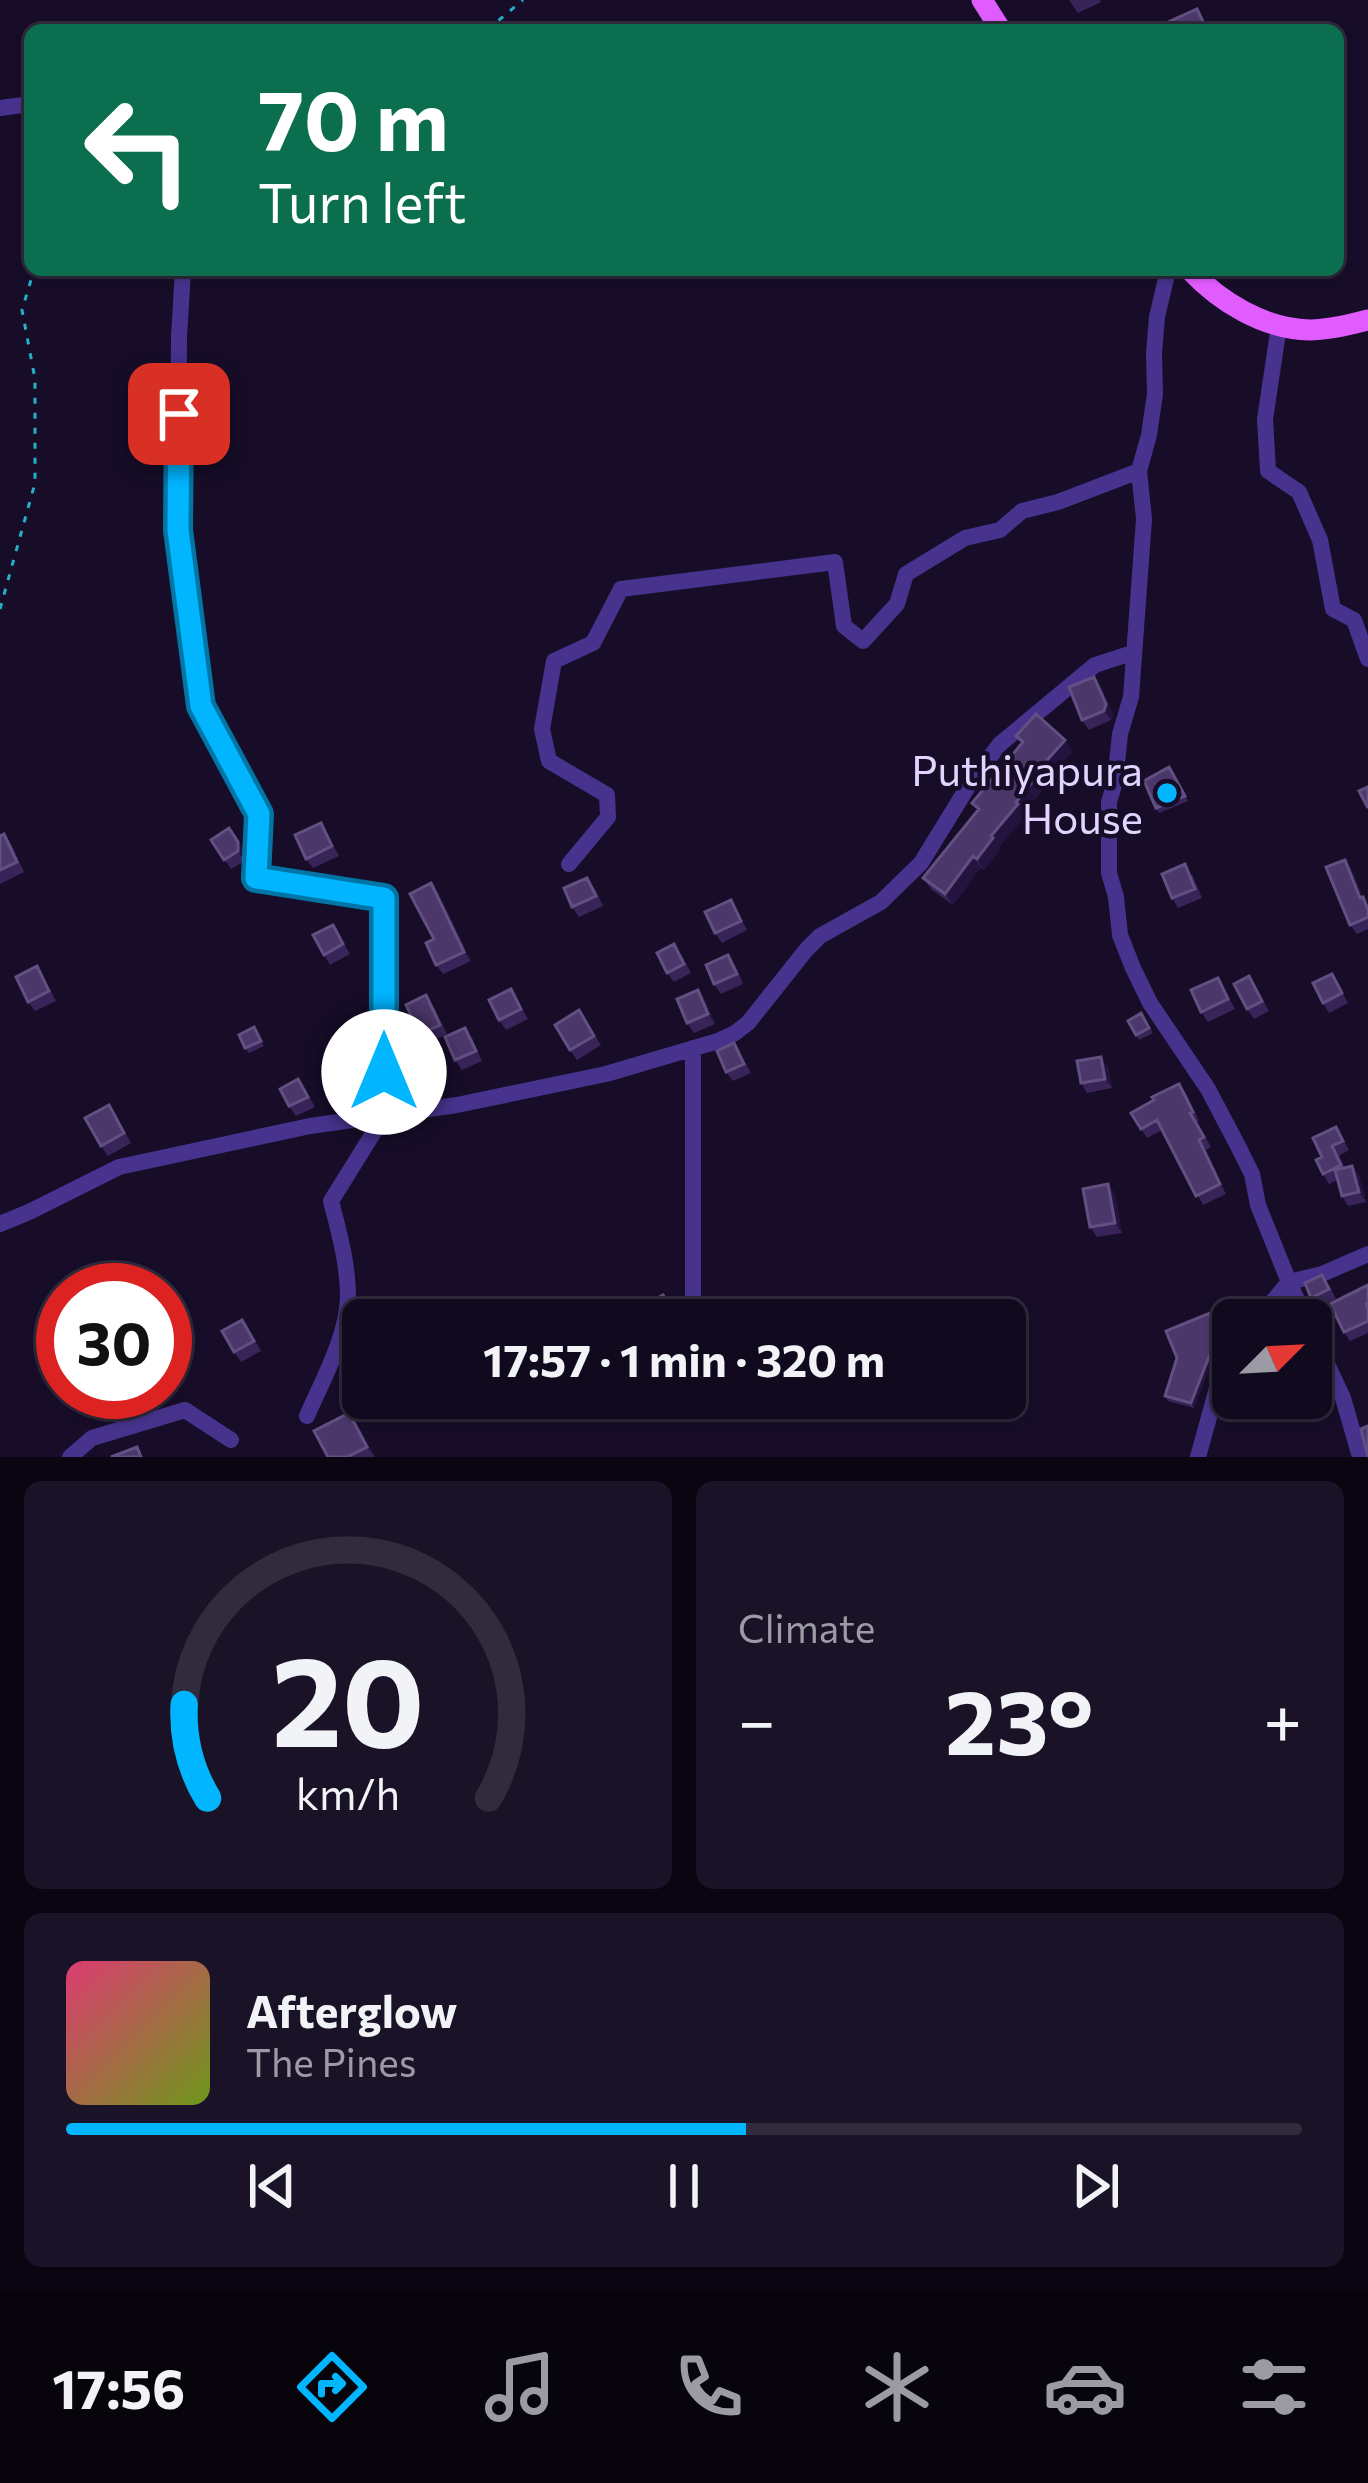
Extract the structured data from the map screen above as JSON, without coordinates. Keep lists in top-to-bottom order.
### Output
{
  "places": ["Puthiyapura House"],
  "north": "top right",
  "page": {
    "turn": ["70 m", "Turn left"],
    "limit": "30",
    "trip": "17:57 · 1 min · 320 m",
    "tile": "Climate",
    "heat": ["−", "23°", "+"],
    "song": ["Afterglow", "The Pines"],
    "tabs": "17:56",
    "gauge": ["20", "km/h"]
  }
}
